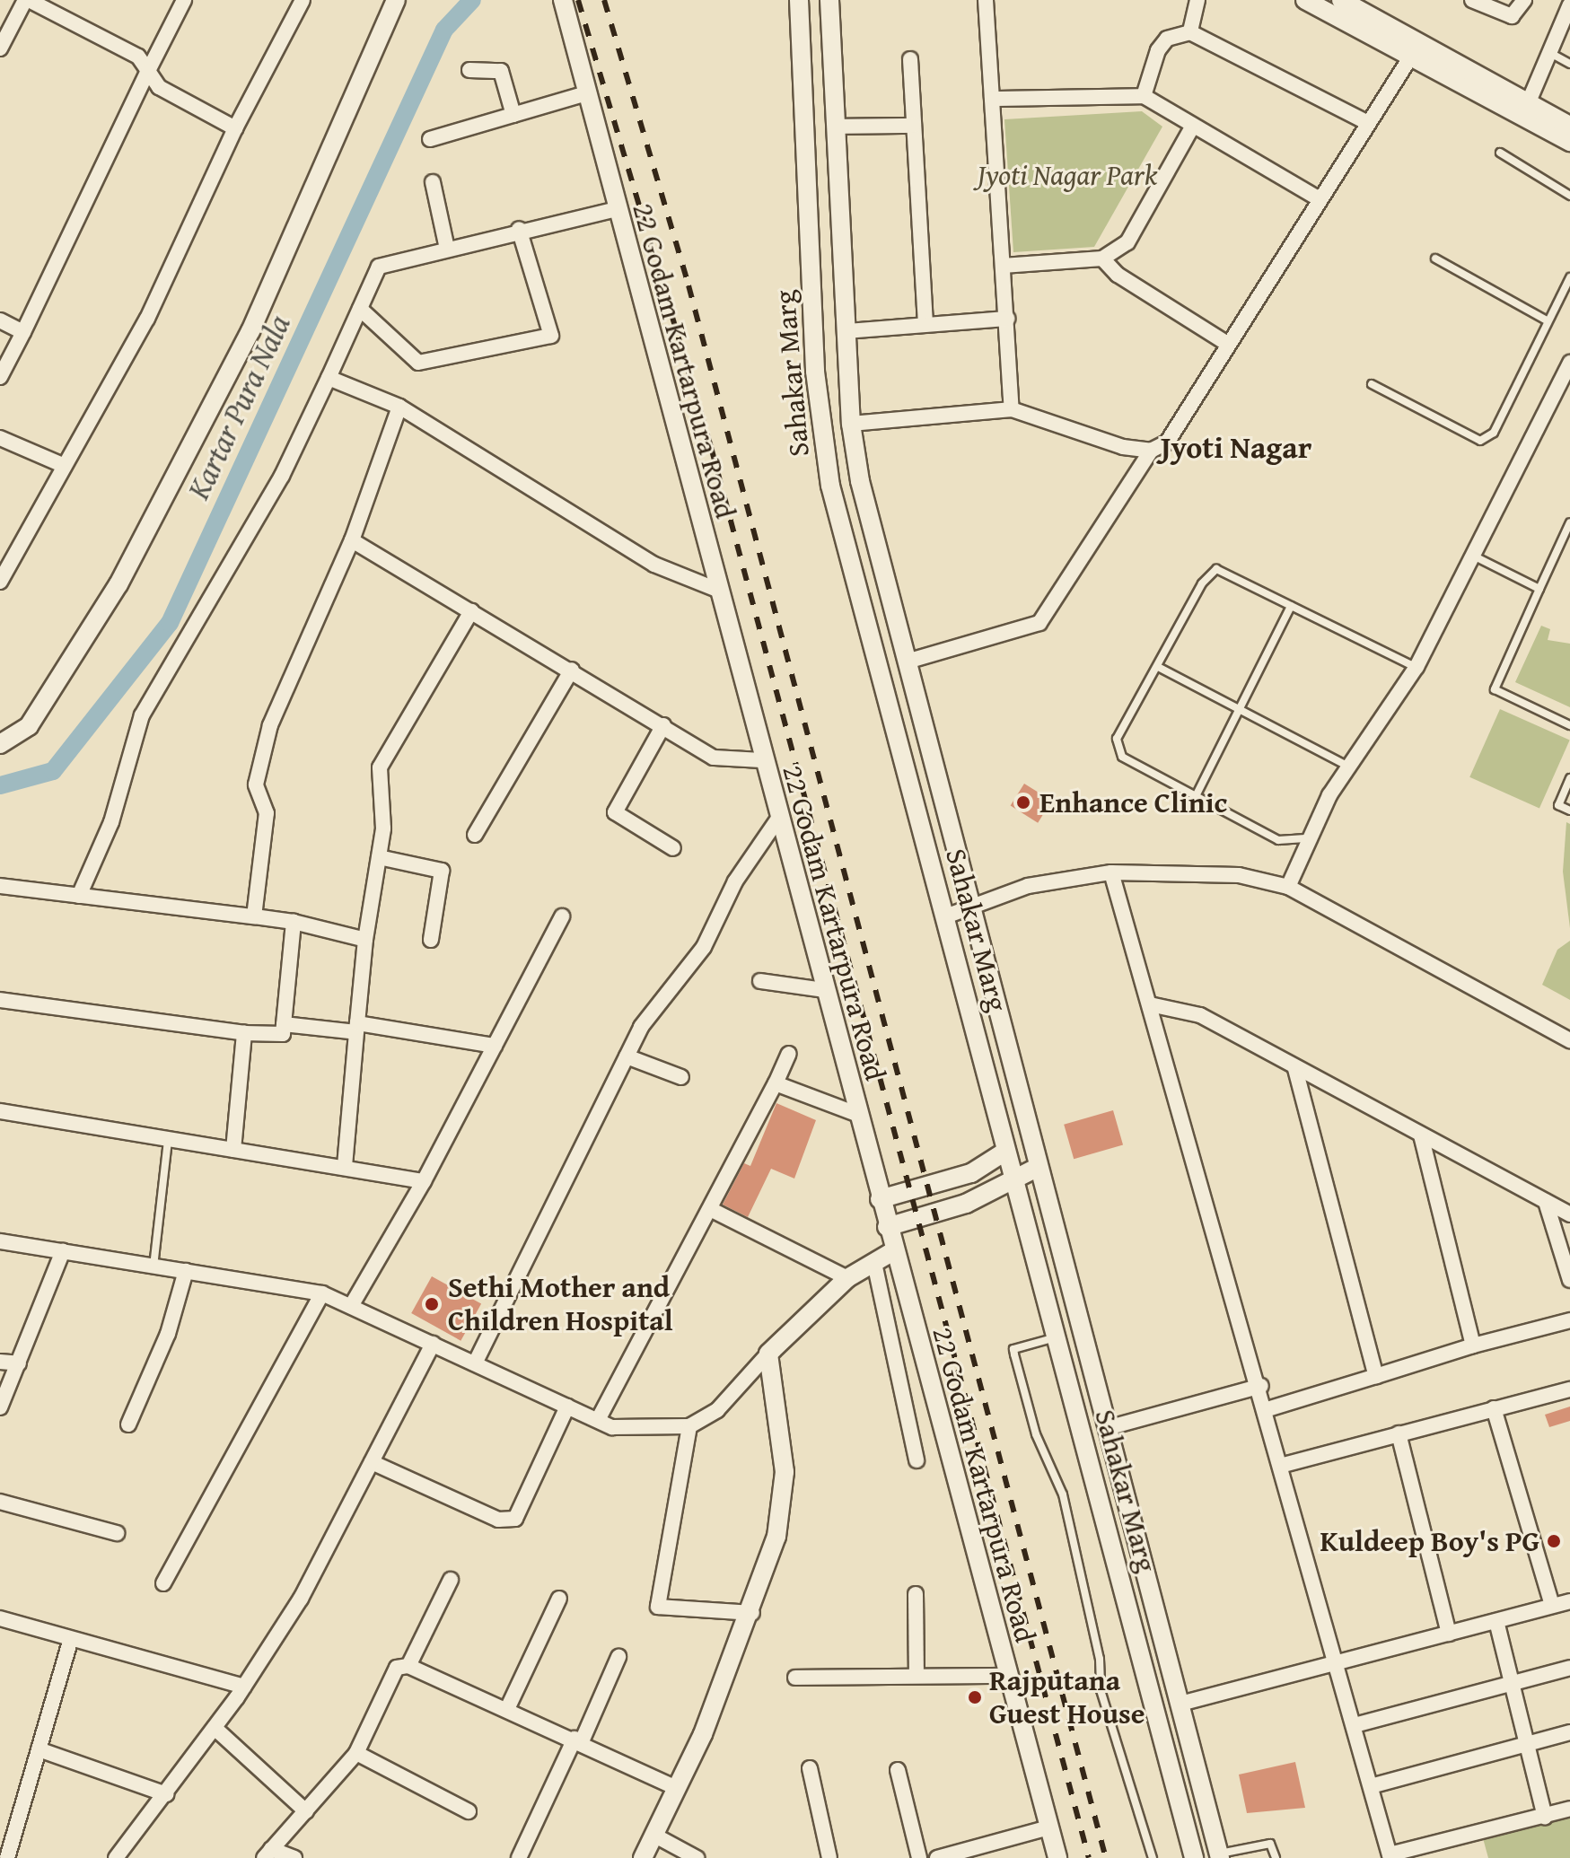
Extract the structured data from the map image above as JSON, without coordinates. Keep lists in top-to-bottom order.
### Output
{
  "streets": {
    "street": ["22 Godam Kartarpura Road", "Sahakar Marg"]
  },
  "districts": ["Jyoti Nagar"],
  "water": ["Kartar Pura Nala"],
  "parks": ["Jyoti Nagar Park"],
  "places": [
    "Enhance Clinic",
    "Sethi Mother and Children Hospital",
    "Kuldeep Boy's PG",
    "Rajputana Guest House"
  ]
}
